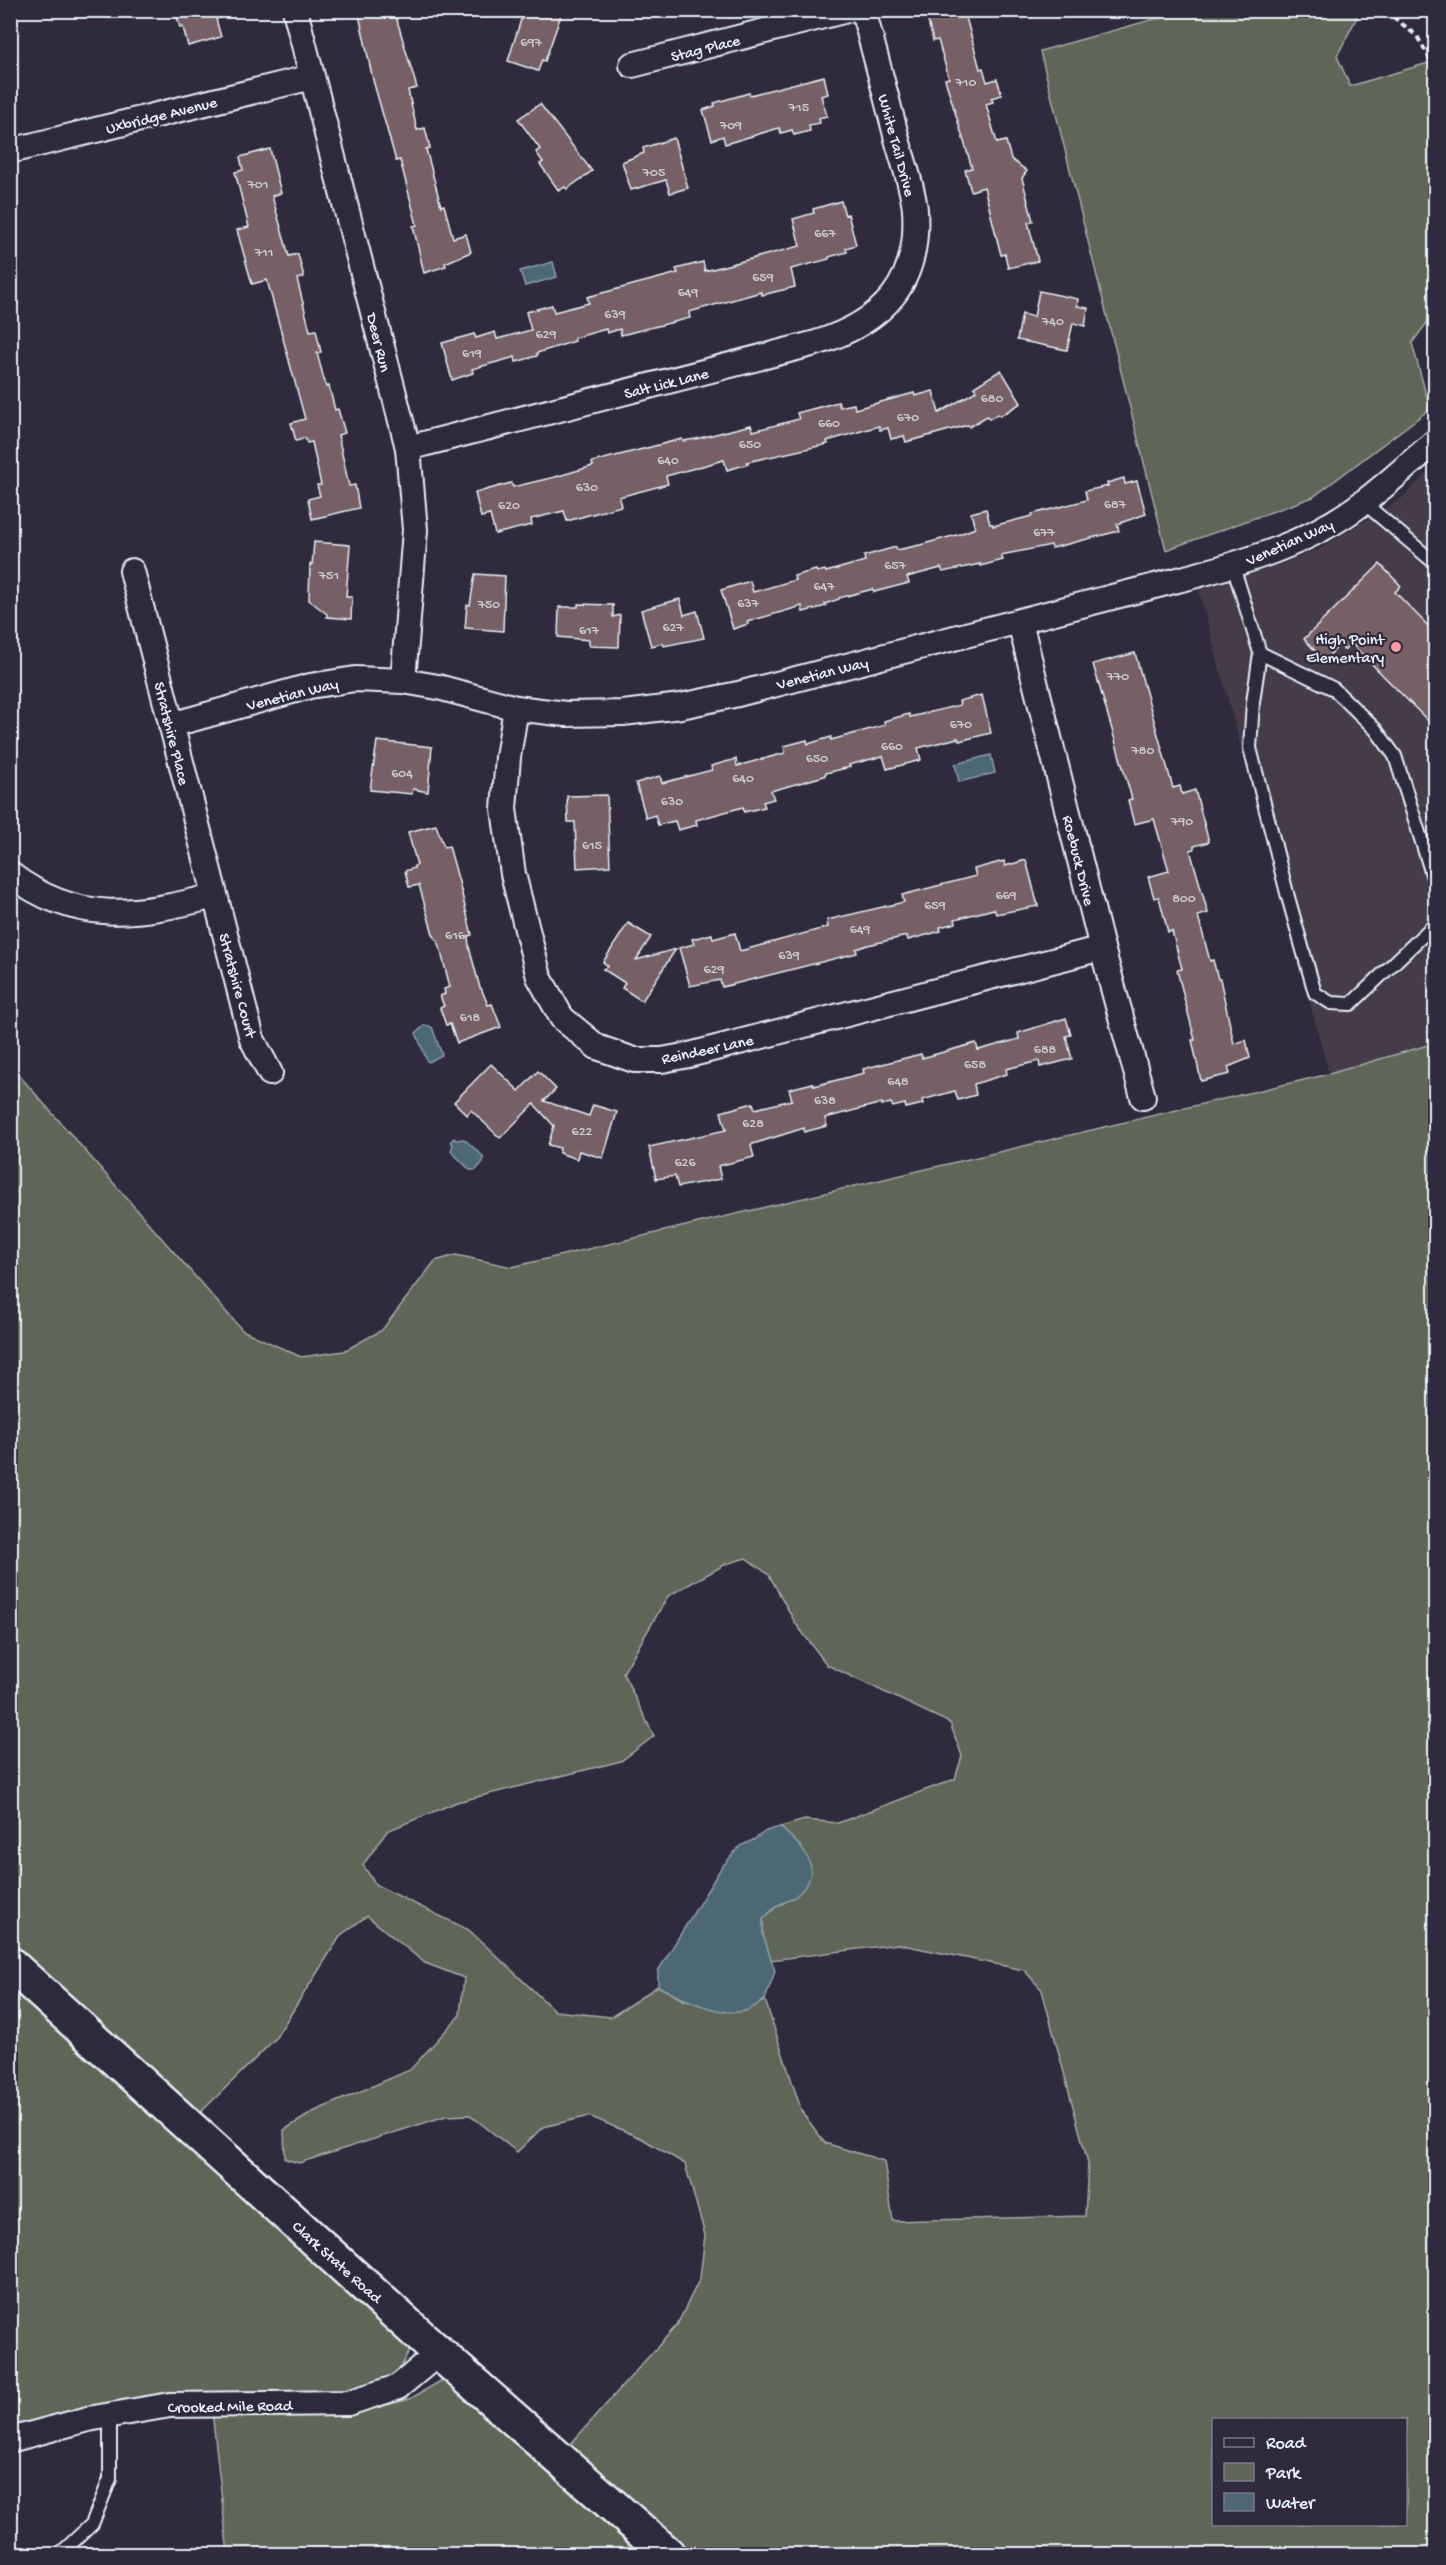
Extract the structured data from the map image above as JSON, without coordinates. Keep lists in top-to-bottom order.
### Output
{
  "streets": {
    "main road": ["Clark State Road"],
    "street": [
      "Stag Place",
      "Uxbridge Avenue",
      "White Tail Drive",
      "Deer Run",
      "Salt Lick Lane",
      "Venetian Way",
      "Stratshire Place",
      "Roebuck Drive",
      "Stratshire Court",
      "Reindeer Lane",
      "Crooked Mile Road"
    ]
  },
  "crossings": [
    ["Uxbridge Avenue", "Deer Run"],
    ["White Tail Drive", "Salt Lick Lane"],
    ["Deer Run", "Salt Lick Lane"],
    ["Deer Run", "Venetian Way"],
    ["Venetian Way", "Stratshire Place"],
    ["Venetian Way", "Roebuck Drive"],
    ["Venetian Way", "Reindeer Lane"],
    ["Stratshire Place", "Stratshire Court"],
    ["Roebuck Drive", "Reindeer Lane"],
    ["Clark State Road", "Crooked Mile Road"]
  ],
  "places": ["High Point Elementary"],
  "house_numbers": [
    "697",
    "710",
    "715",
    "709",
    "705",
    "701",
    "667",
    "711",
    "659",
    "649",
    "639",
    "740",
    "629",
    "619",
    "680",
    "670",
    "660",
    "650",
    "640",
    "630",
    "687",
    "620",
    "677",
    "657",
    "751",
    "647",
    "637",
    "750",
    "627",
    "617",
    "770",
    "670",
    "660",
    "780",
    "650",
    "604",
    "640",
    "630",
    "790",
    "615",
    "669",
    "800",
    "659",
    "649",
    "616",
    "639",
    "629",
    "618",
    "688",
    "658",
    "648",
    "638",
    "628",
    "622",
    "626"
  ],
  "legend": ["Road", "Park", "Water"]
}
